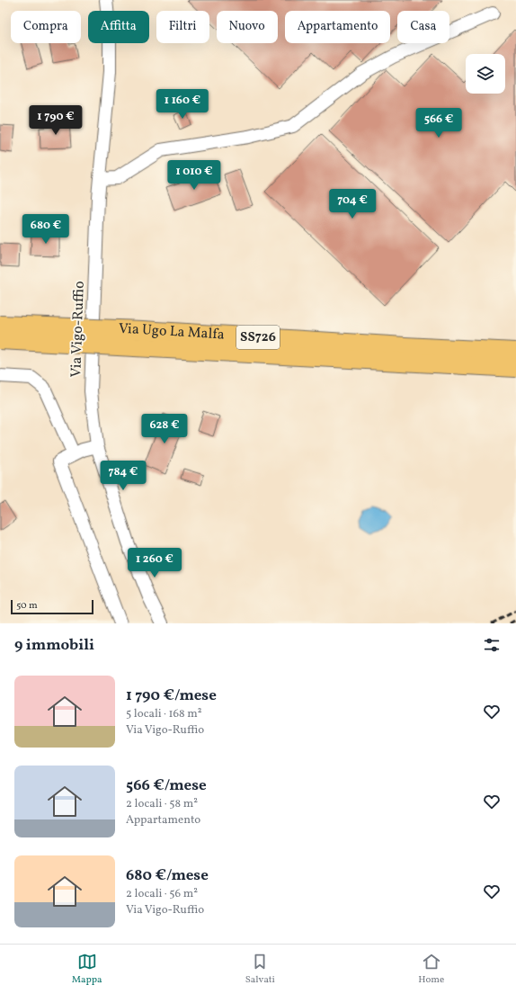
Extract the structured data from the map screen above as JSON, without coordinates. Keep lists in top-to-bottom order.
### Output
{
  "streets": {
    "highway": ["Via Ugo La Malfa", "SS726"],
    "street": ["Via Vigo-Ruffio"]
  },
  "scale_bar": "50 m",
  "page": {
    "chip": [
      "Compra",
      "Affitta",
      "Filtri",
      "Nuovo",
      "Appartamento",
      "Casa"
    ],
    "price": [
      "1 160 €",
      "1 790 €",
      "566 €",
      "1 010 €",
      "704 €",
      "680 €",
      "628 €",
      "784 €",
      "1 260 €"
    ],
    "scale": "50 m",
    "heading": "9 immobili",
    "list": [
      {
        "name": "1 790 €/mese",
        "note": "5 locali · 168 m² · Via Vigo-Ruffio"
      },
      {
        "name": "566 €/mese",
        "note": "2 locali · 58 m² · Appartamento"
      },
      {
        "name": "680 €/mese",
        "note": "2 locali · 56 m² · Via Vigo-Ruffio"
      }
    ],
    "tabs": ["Mappa", "Salvati", "Home"]
  }
}
